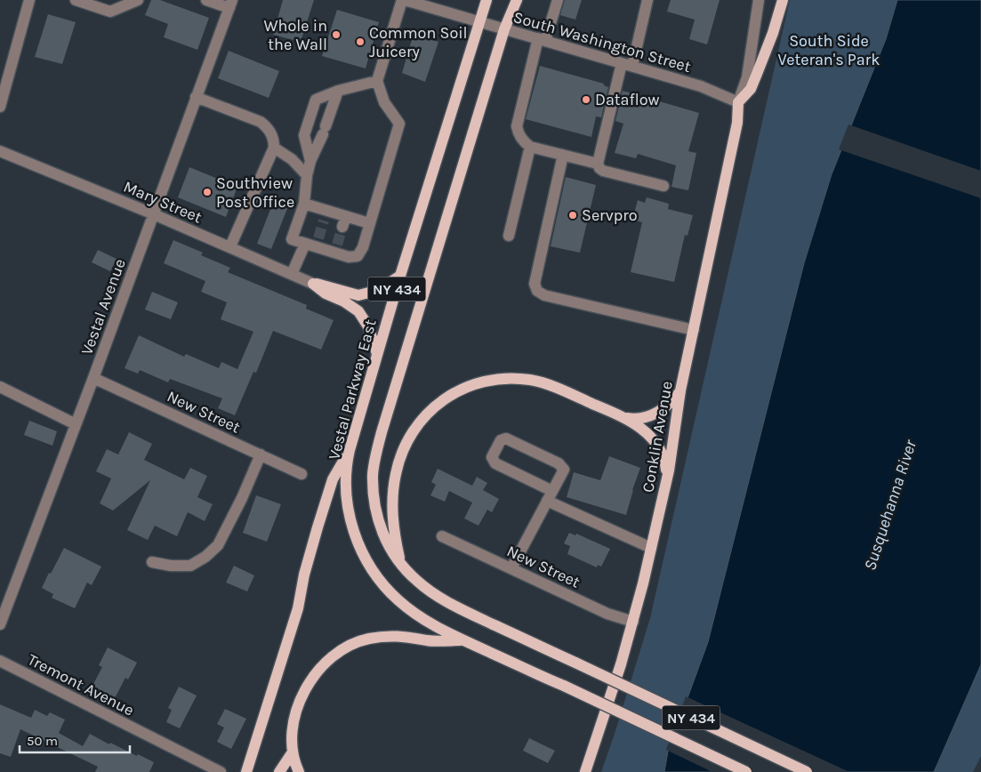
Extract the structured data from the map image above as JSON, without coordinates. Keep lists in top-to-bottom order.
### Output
{
  "streets": {
    "main road": ["NY 434", "Vestal Parkway East", "Conklin Avenue"],
    "street": [
      "South Washington Street",
      "Mary Street",
      "Vestal Avenue",
      "New Street",
      "Tremont Avenue"
    ]
  },
  "crossings": [
    ["South Washington Street", "NY 434"],
    ["South Washington Street", "Vestal Parkway East"],
    ["South Washington Street", "Conklin Avenue"],
    ["Mary Street", "Vestal Avenue"],
    ["Vestal Avenue", "New Street"],
    ["New Street", "Conklin Avenue"]
  ],
  "water": ["Susquehanna River"],
  "parks": ["South Side Veteran's Park"],
  "places": [
    "Whole in the Wall",
    "Common Soil Juicery",
    "Dataflow",
    "Southview Post Office",
    "Servpro"
  ],
  "scale_bar": "50 m"
}
